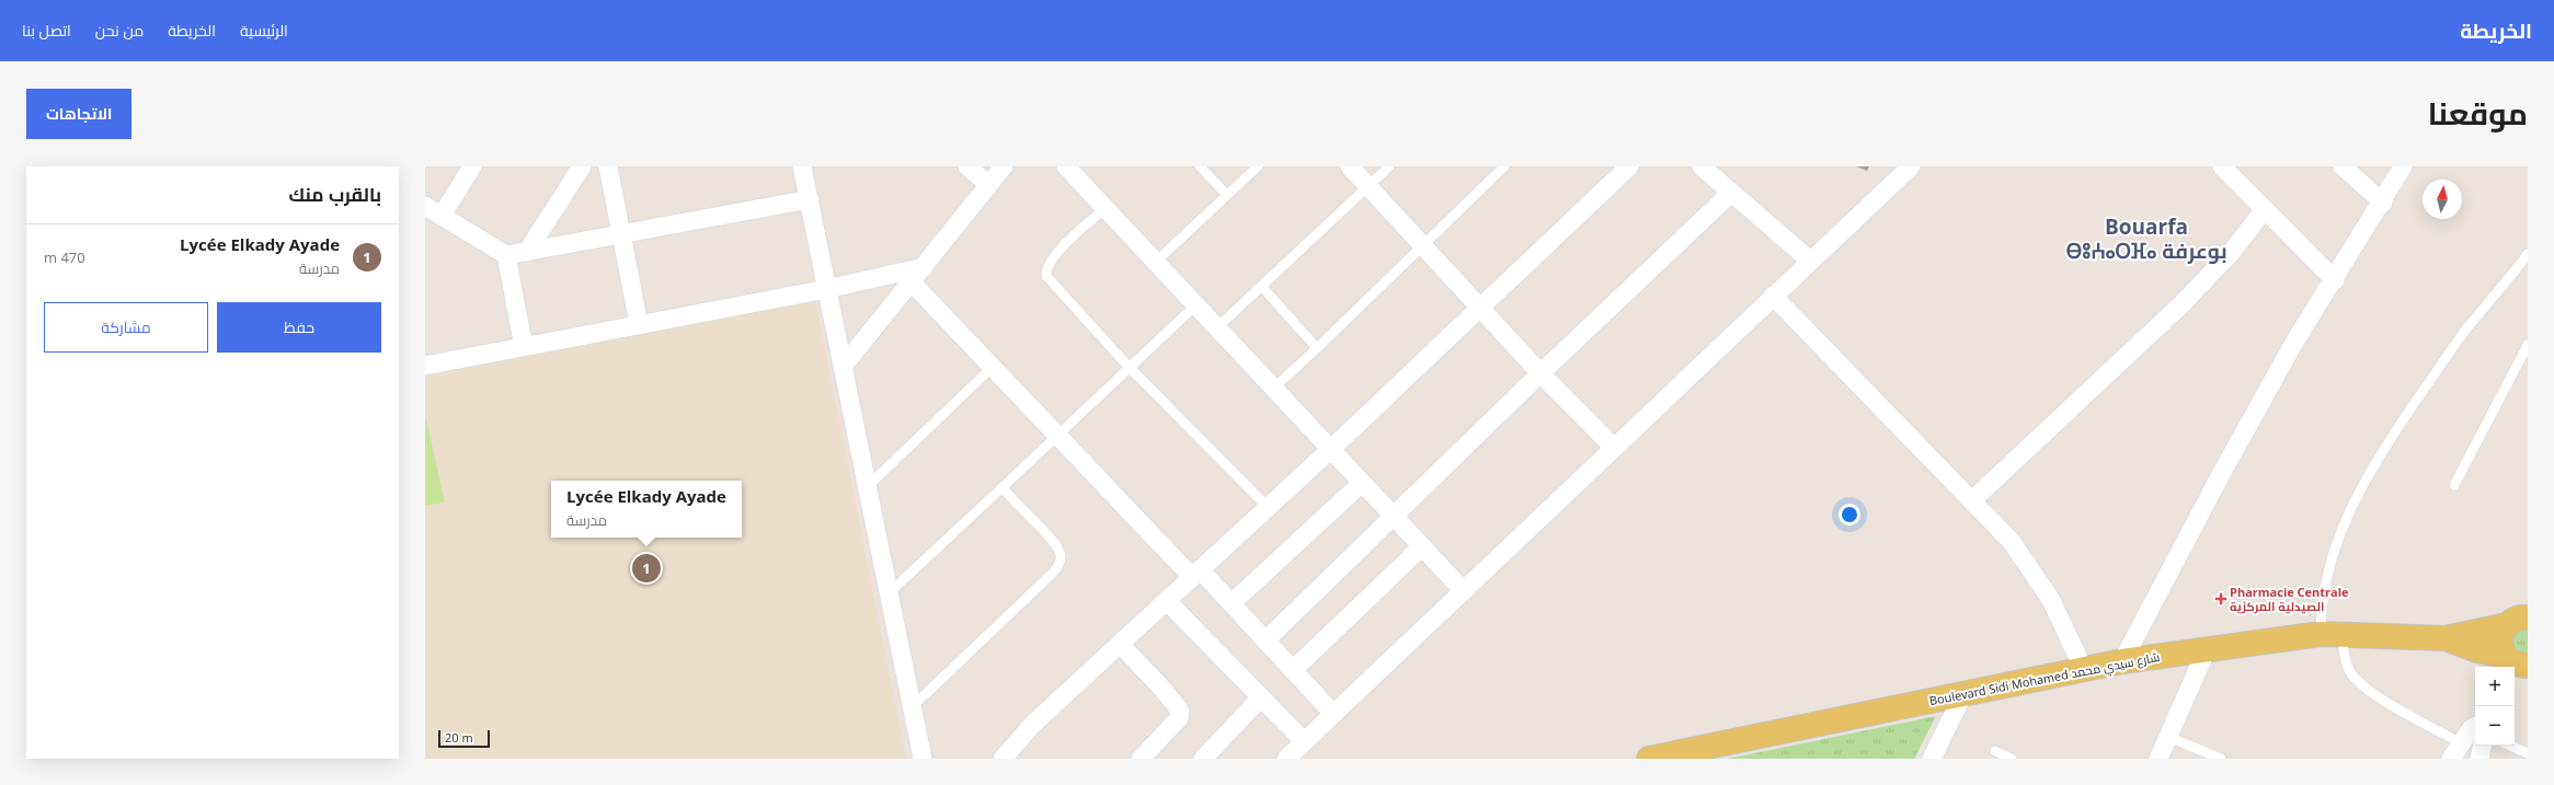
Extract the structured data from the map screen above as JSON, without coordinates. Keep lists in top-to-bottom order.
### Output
{
  "streets": {
    "main road": ["Boulevard Sidi Mohamed شارع سيدي محمد"]
  },
  "districts": ["Bouarfa ⴱⵓⵄⴰⵔⴼⴰ بوعرفة"],
  "places": {
    "health": ["Pharmacie Centrale الصيدلية المركزية"]
  },
  "scale_bar": "20 m",
  "north": "top",
  "page": {
    "header": "الخريطة",
    "nav": [
      "الرئيسية",
      "الخريطة",
      "من نحن",
      "اتصل بنا"
    ],
    "title": "موقعنا",
    "buttons": [
      "الاتجاهات",
      ["حفظ", "مشاركة"]
    ],
    "heading": "بالقرب منك",
    "list": [
      {
        "mark": "1",
        "name": "Lycée Elkady Ayade",
        "note": "مدرسة",
        "value": "470 m"
      }
    ],
    "popup": ["Lycée Elkady Ayade", "مدرسة"],
    "pins": "1",
    "map_buttons": ["+", "−"],
    "scale": "20 m"
  }
}
